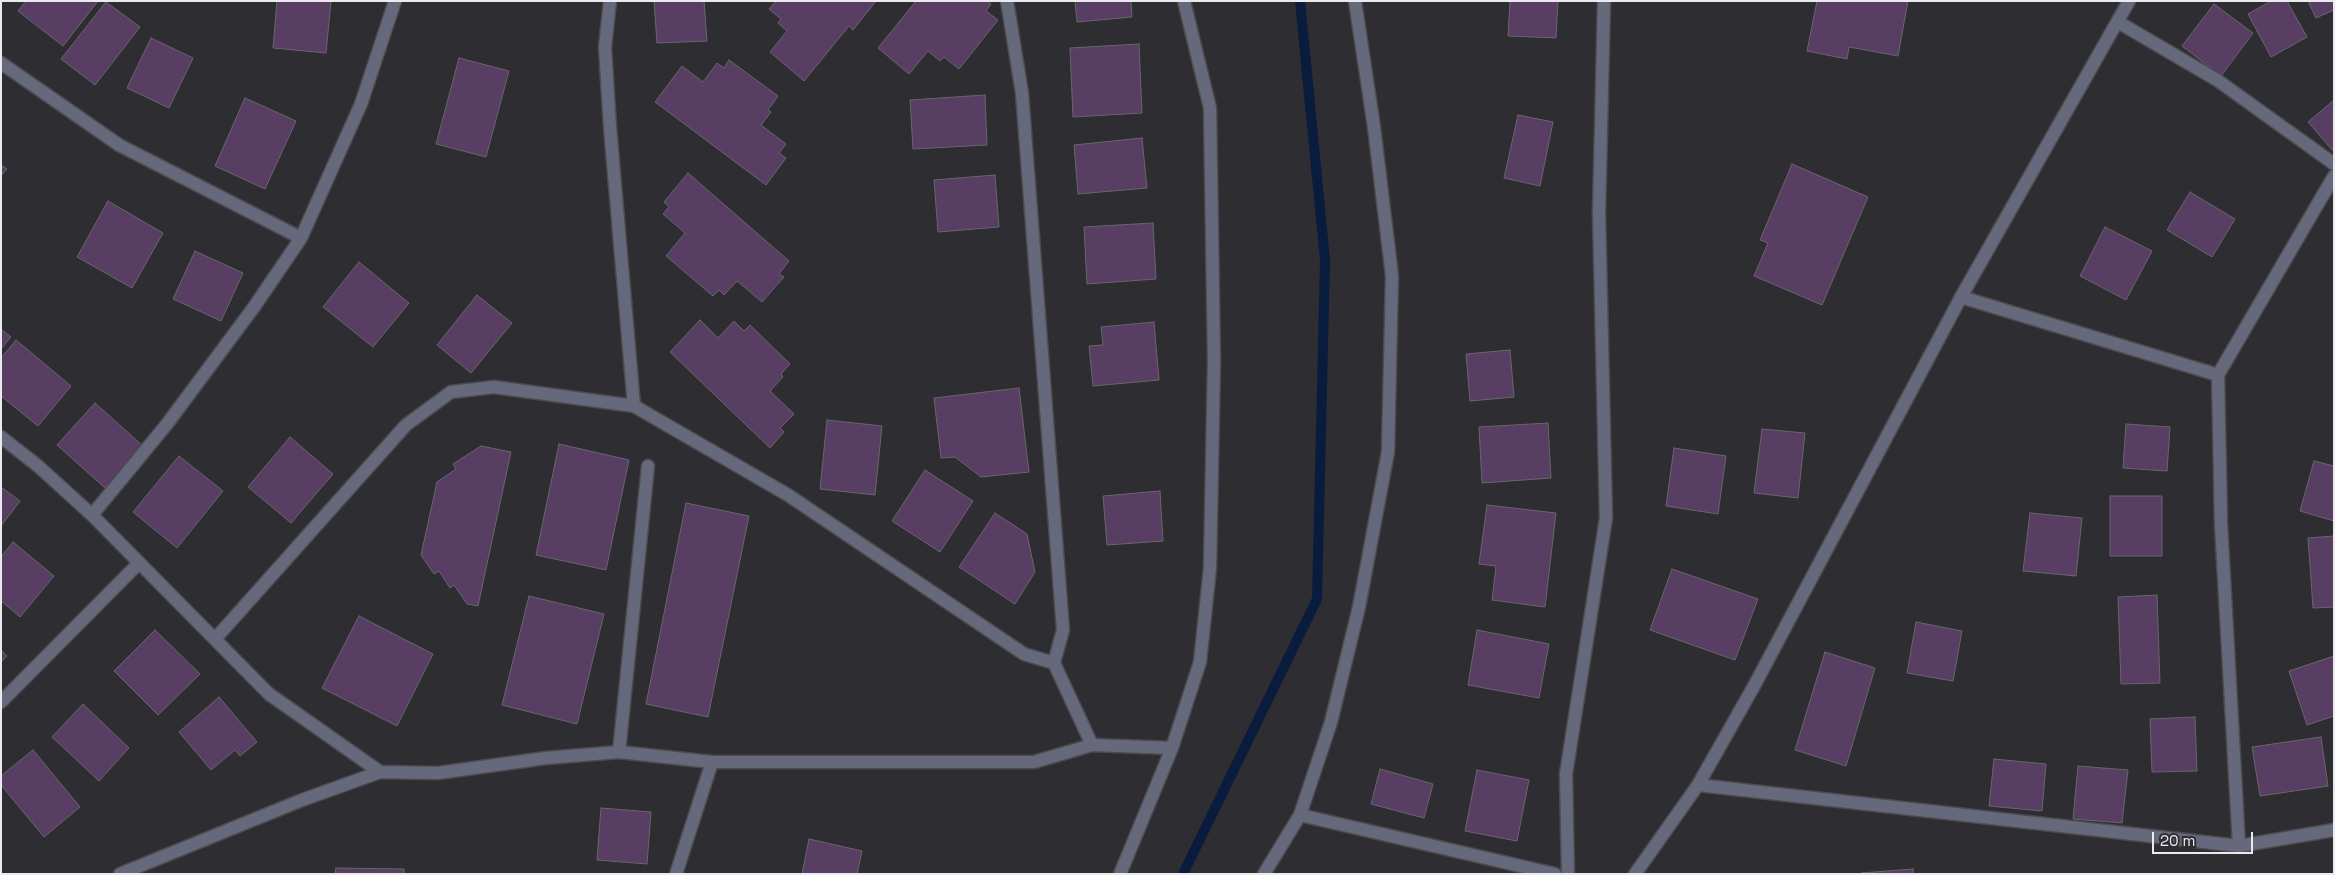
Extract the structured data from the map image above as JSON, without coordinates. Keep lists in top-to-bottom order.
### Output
{
  "scale_bar": "20 m"
}
